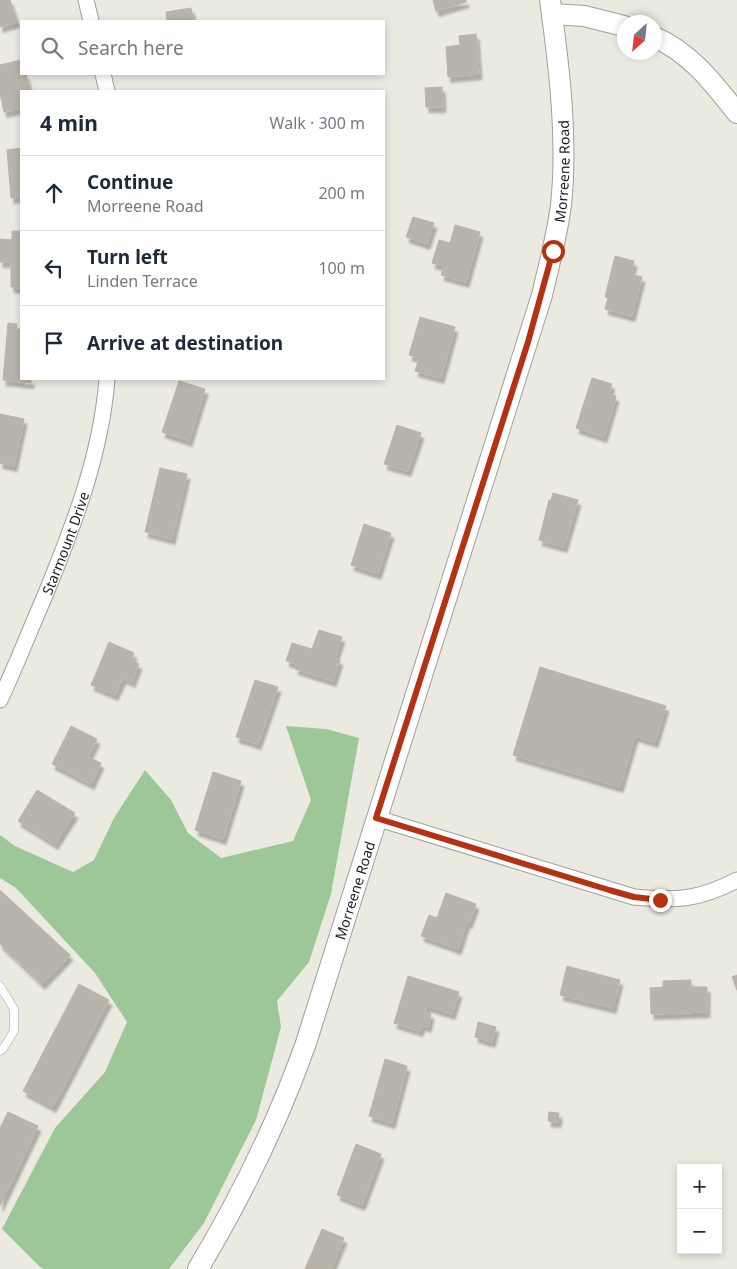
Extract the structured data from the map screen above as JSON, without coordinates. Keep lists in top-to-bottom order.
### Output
{
  "streets": {
    "street": ["Morreene Road", "Starmount Drive"]
  },
  "north": "bottom left",
  "page": {
    "search": "Search here",
    "heading": ["4 min", "Walk · 300 m"],
    "list": [
      ["Continue", "Morreene Road", "200 m"],
      ["Turn left", "Linden Terrace", "100 m"],
      "Arrive at destination"
    ],
    "map_buttons": ["+", "−"]
  }
}
